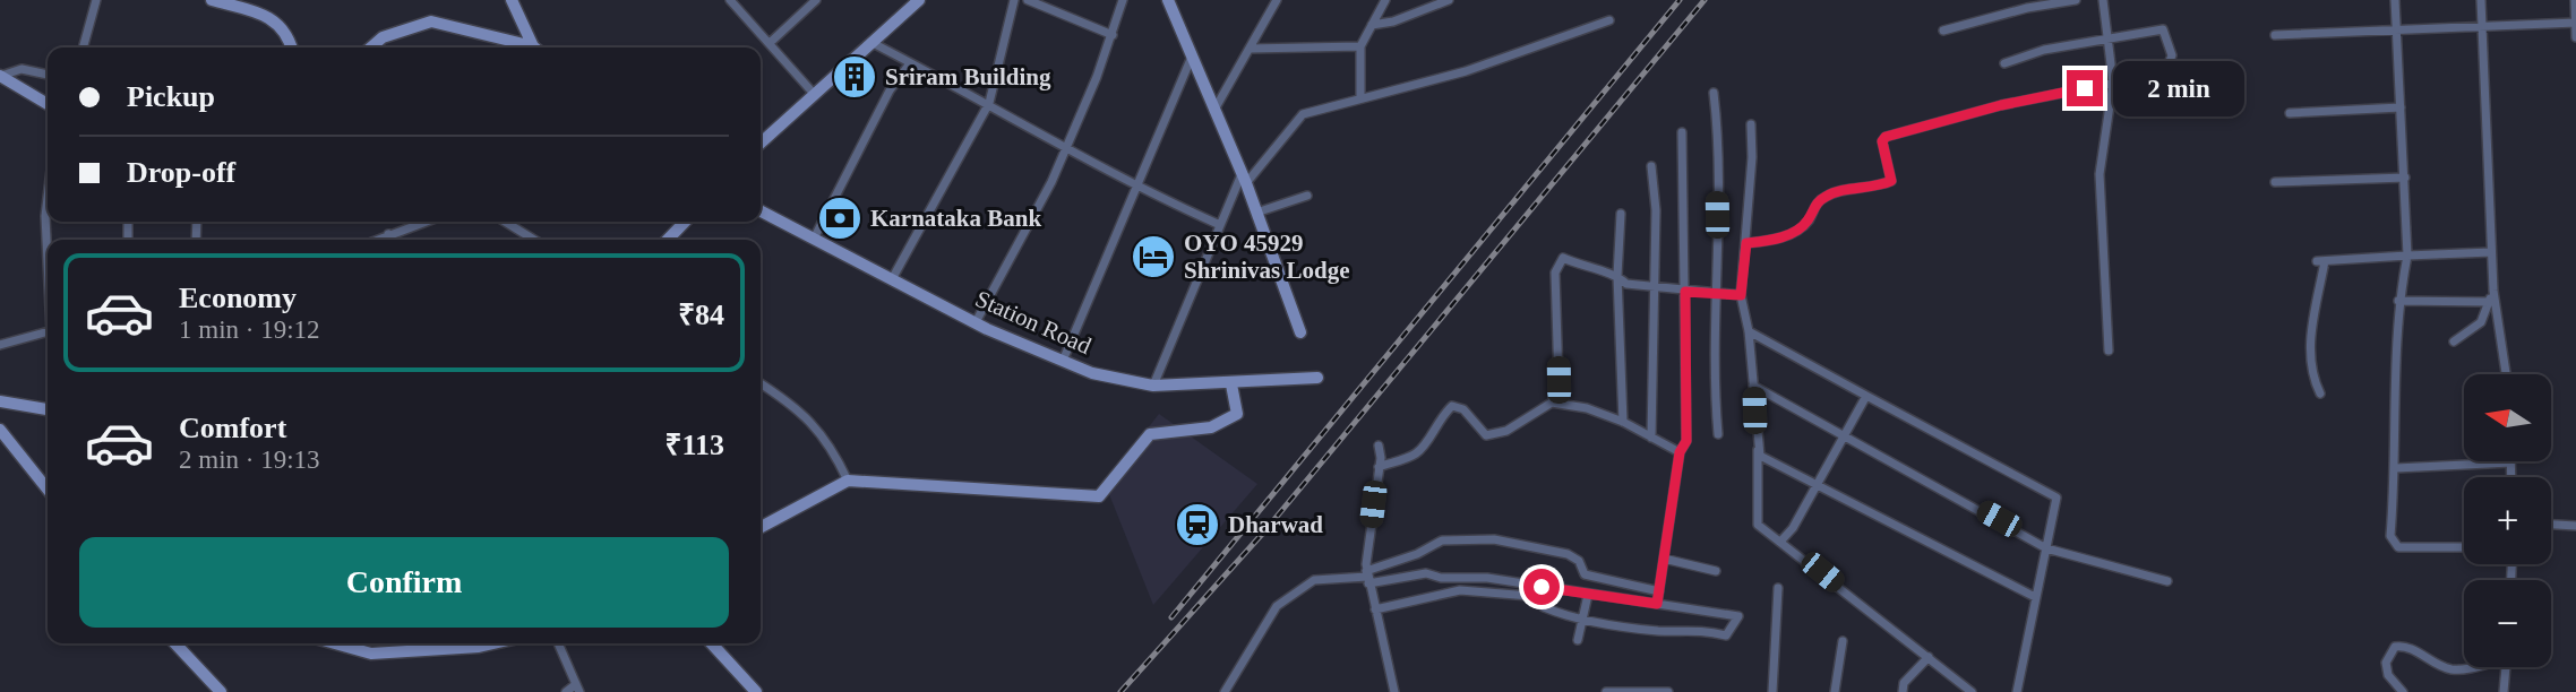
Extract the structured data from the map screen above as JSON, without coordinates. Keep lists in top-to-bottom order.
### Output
{
  "streets": {
    "street": ["Station Road"]
  },
  "places": {
    "building": ["Sriram Building"],
    "bank": ["Karnataka Bank"],
    "hotel": ["OYO 45929 Shrinivas Lodge"],
    "station": ["Dharwad"]
  },
  "north": "left",
  "page": {
    "banner": ["Pickup", "Drop-off"],
    "bubble": "2 min",
    "list": [
      {
        "name": "Economy",
        "note": "1 min · 19:12",
        "value": "₹84"
      },
      {
        "name": "Comfort",
        "note": "2 min · 19:13",
        "value": "₹113"
      }
    ],
    "map_buttons": ["+", "−"],
    "buttons": "Confirm"
  }
}
